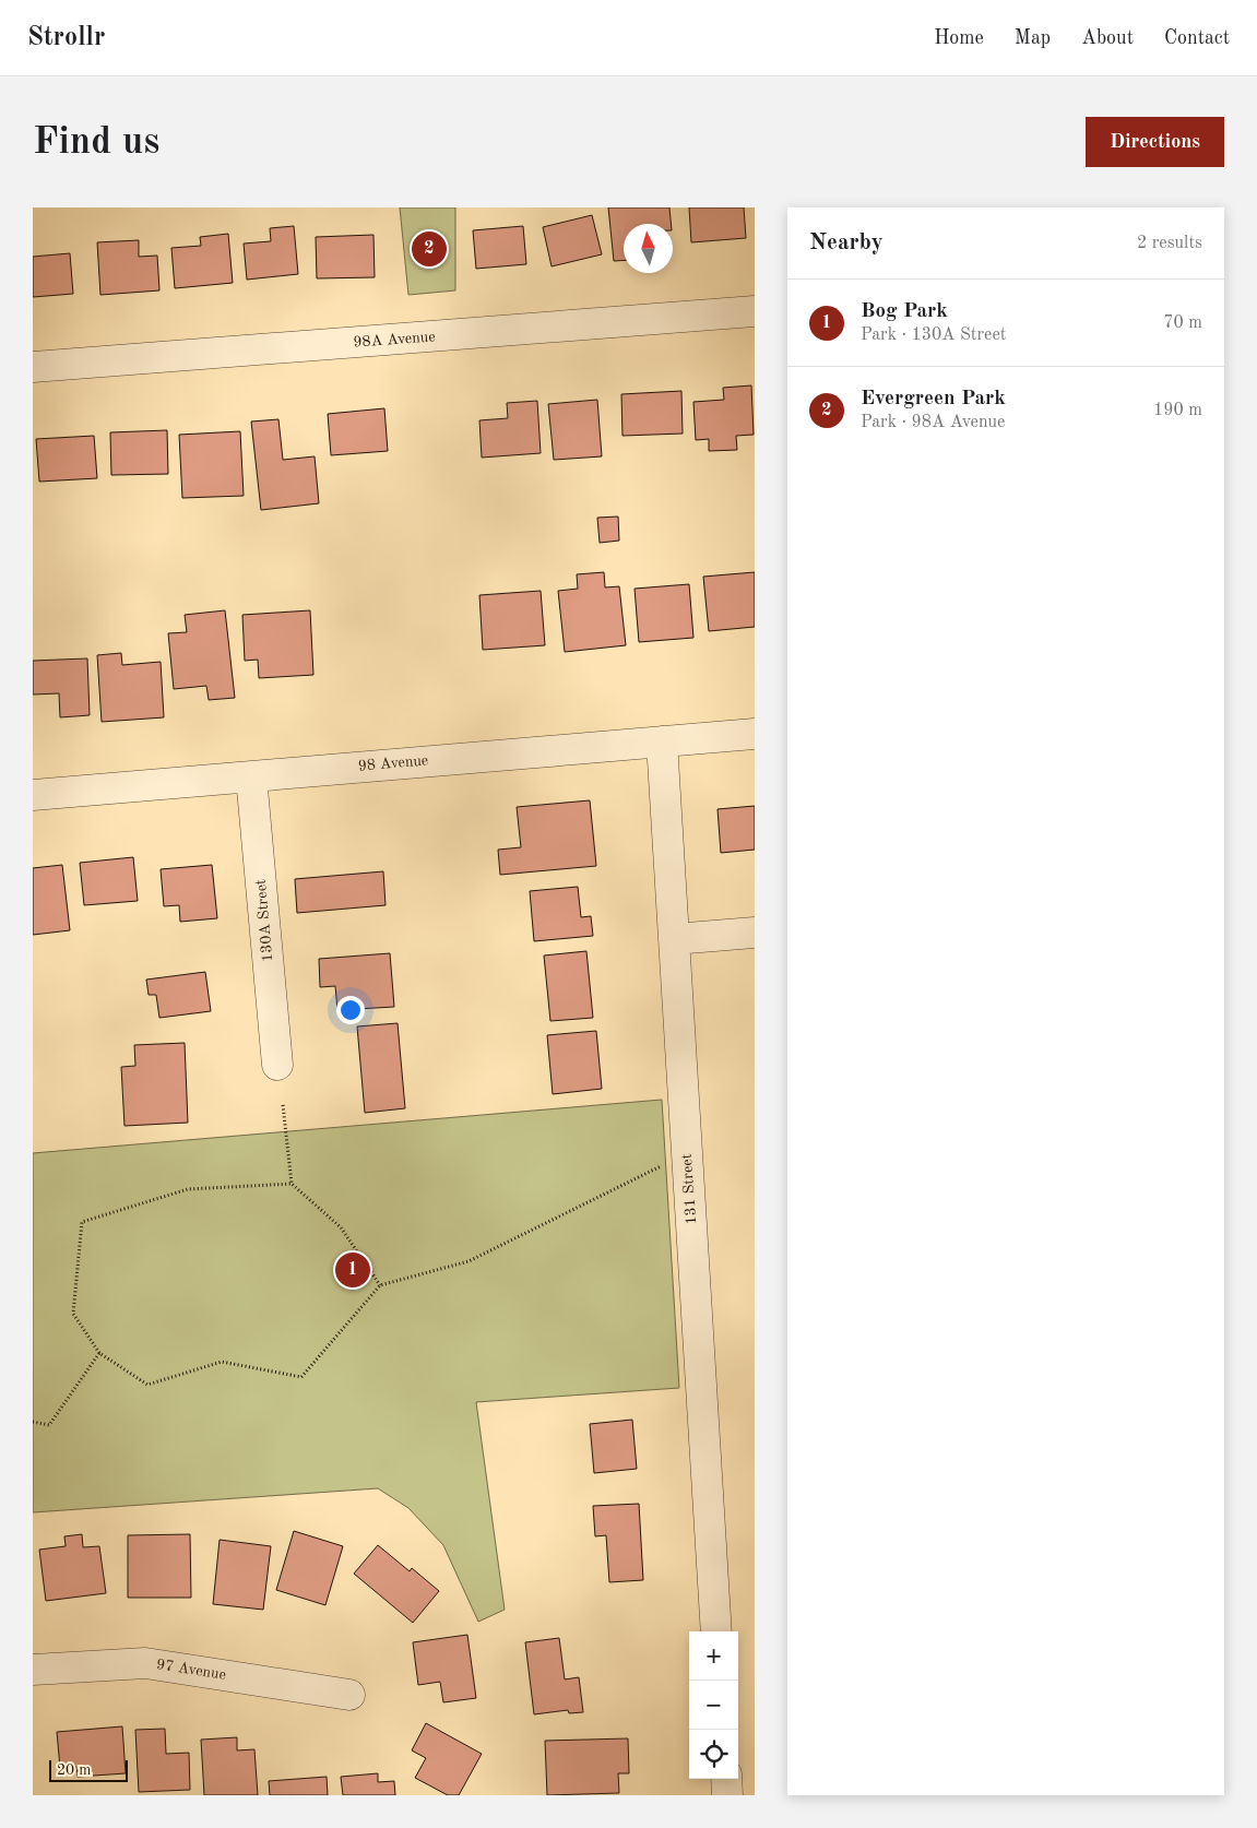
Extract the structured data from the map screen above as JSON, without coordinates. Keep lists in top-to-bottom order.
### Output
{
  "streets": {
    "street": [
      "98A Avenue",
      "98 Avenue",
      "130A Street",
      "131 Street",
      "97 Avenue"
    ]
  },
  "crossings": [
    ["98 Avenue", "130A Street"],
    ["98 Avenue", "131 Street"]
  ],
  "scale_bar": "20 m",
  "north": "top",
  "page": {
    "header": "Strollr",
    "nav": [
      "Home",
      "Map",
      "About",
      "Contact"
    ],
    "buttons": "Directions",
    "title": "Find us",
    "heading": ["Nearby", "2 results"],
    "pins": ["2", "1"],
    "list": [
      {
        "mark": "1",
        "name": "Bog Park",
        "note": "Park · 130A Street",
        "value": "70 m"
      },
      {
        "mark": "2",
        "name": "Evergreen Park",
        "note": "Park · 98A Avenue",
        "value": "190 m"
      }
    ],
    "map_buttons": ["+", "−"],
    "scale": "20 m"
  }
}
